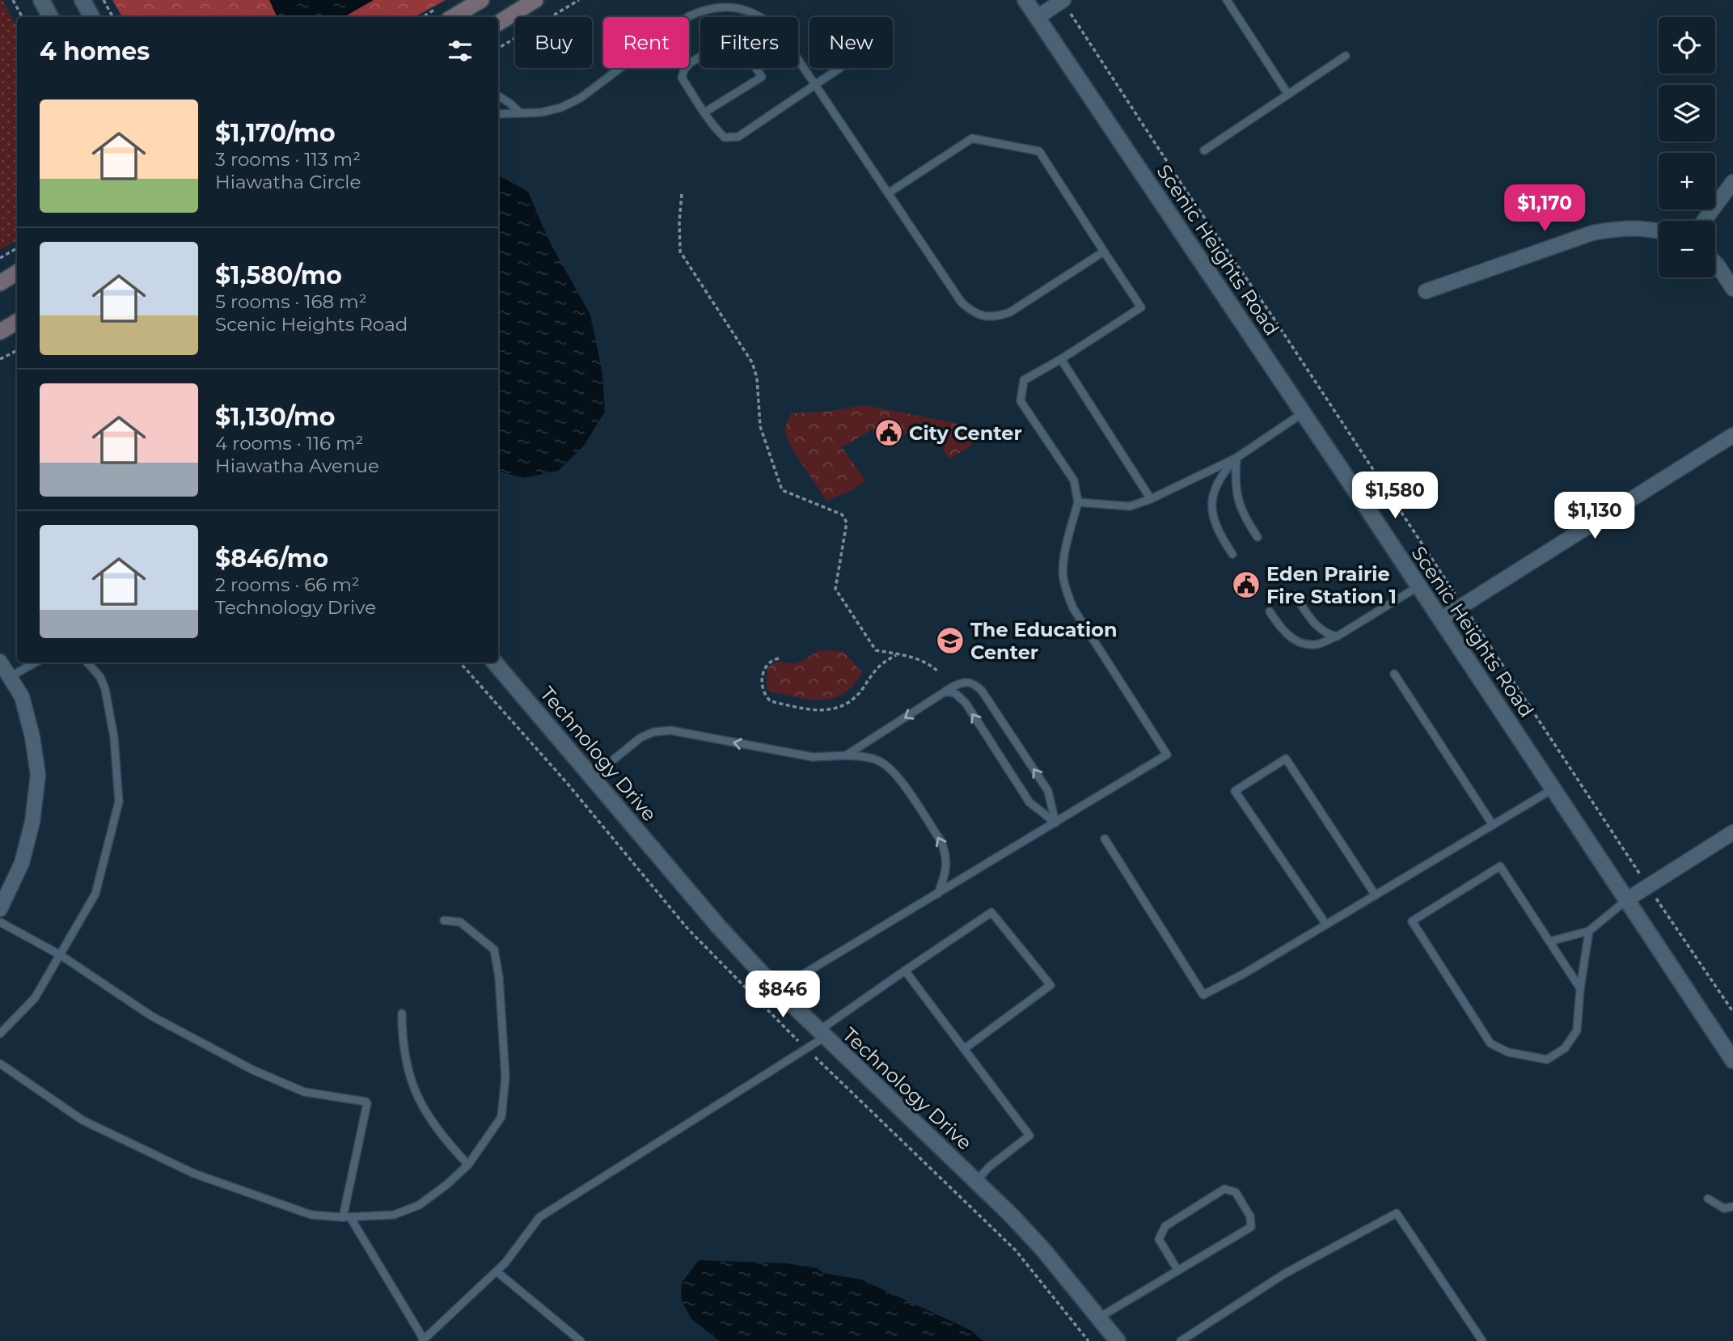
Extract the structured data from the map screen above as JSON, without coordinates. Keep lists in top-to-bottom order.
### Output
{
  "streets": {
    "street": ["Scenic Heights Road", "Technology Drive"]
  },
  "places": {
    "public building": ["City Center", "Eden Prairie Fire Station 1"],
    "school or university": ["The Education Center"]
  },
  "page": {
    "map_buttons": ["+", "−"],
    "chip": [
      "Buy",
      "Rent",
      "Filters",
      "New"
    ],
    "heading": "4 homes",
    "list": [
      {
        "name": "$1,170/mo",
        "note": "3 rooms · 113 m² · Hiawatha Circle"
      },
      {
        "name": "$1,580/mo",
        "note": "5 rooms · 168 m² · Scenic Heights Road"
      },
      {
        "name": "$1,130/mo",
        "note": "4 rooms · 116 m² · Hiawatha Avenue"
      },
      {
        "name": "$846/mo",
        "note": "2 rooms · 66 m² · Technology Drive"
      }
    ],
    "price": [
      "$1,170",
      "$1,580",
      "$1,130",
      "$846"
    ]
  }
}
